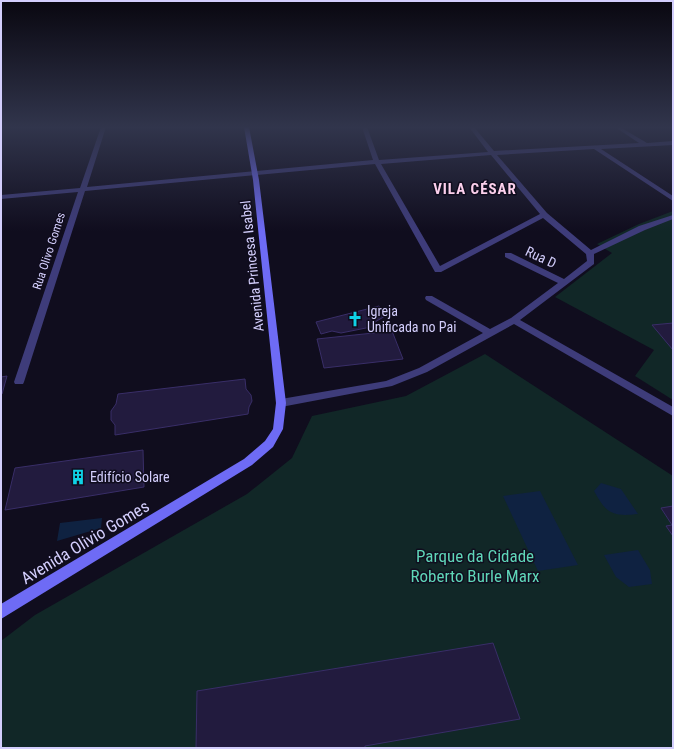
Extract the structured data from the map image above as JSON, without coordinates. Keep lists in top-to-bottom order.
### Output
{
  "streets": {
    "main road": ["Avenida Princesa Isabel", "Avenida Olivio Gomes"],
    "street": ["Rua Olivo Gomes", "Rua D"]
  },
  "crossings": [
    ["Avenida Princesa Isabel", "Avenida Olivio Gomes"]
  ],
  "districts": ["VILA CÉSAR"],
  "parks": ["Parque da Cidade Roberto Burle Marx"],
  "places": {
    "church": ["Igreja Unificada no Pai"],
    "building": ["Edifício Solare"]
  }
}
